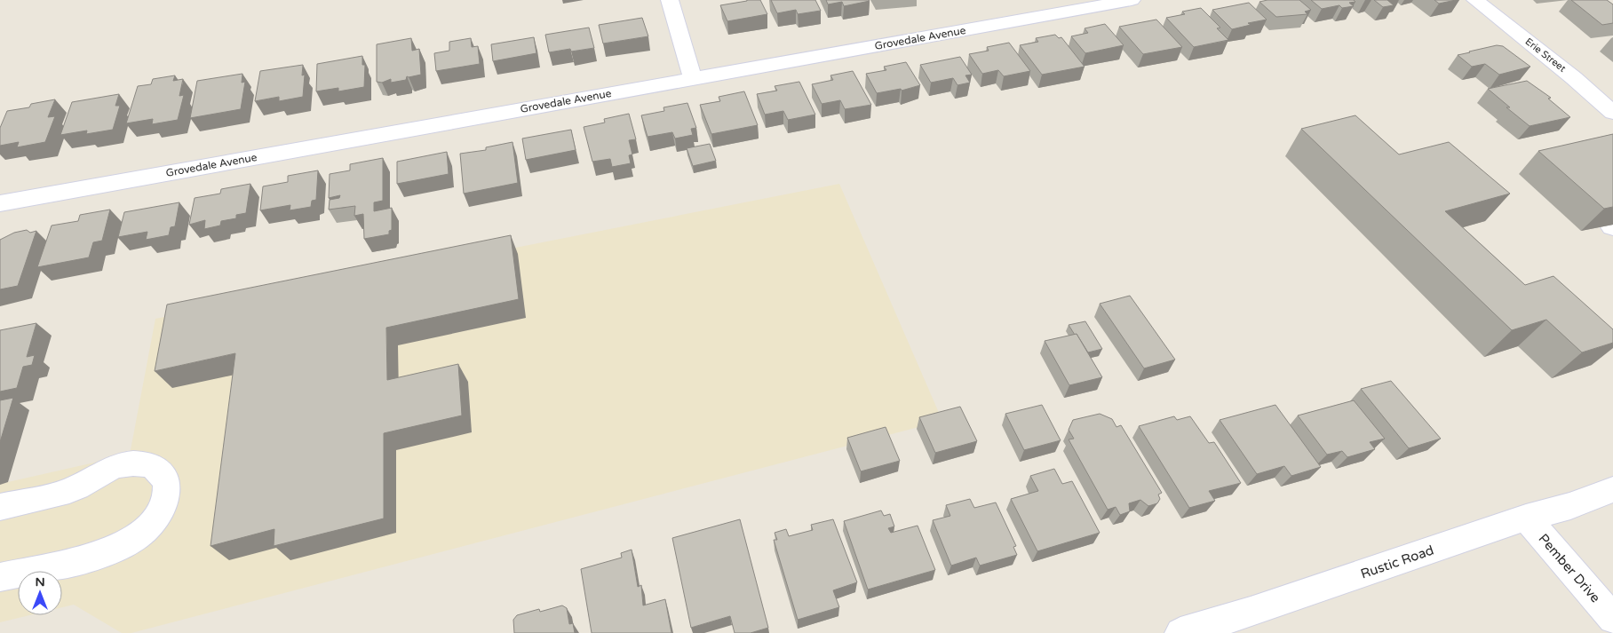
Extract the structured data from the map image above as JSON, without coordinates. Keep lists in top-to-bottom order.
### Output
{
  "streets": {
    "street": [
      "Grovedale Avenue",
      "Erie Street",
      "Rustic Road",
      "Pember Drive"
    ]
  },
  "crossings": [
    ["Rustic Road", "Pember Drive"]
  ],
  "north": "top"
}
